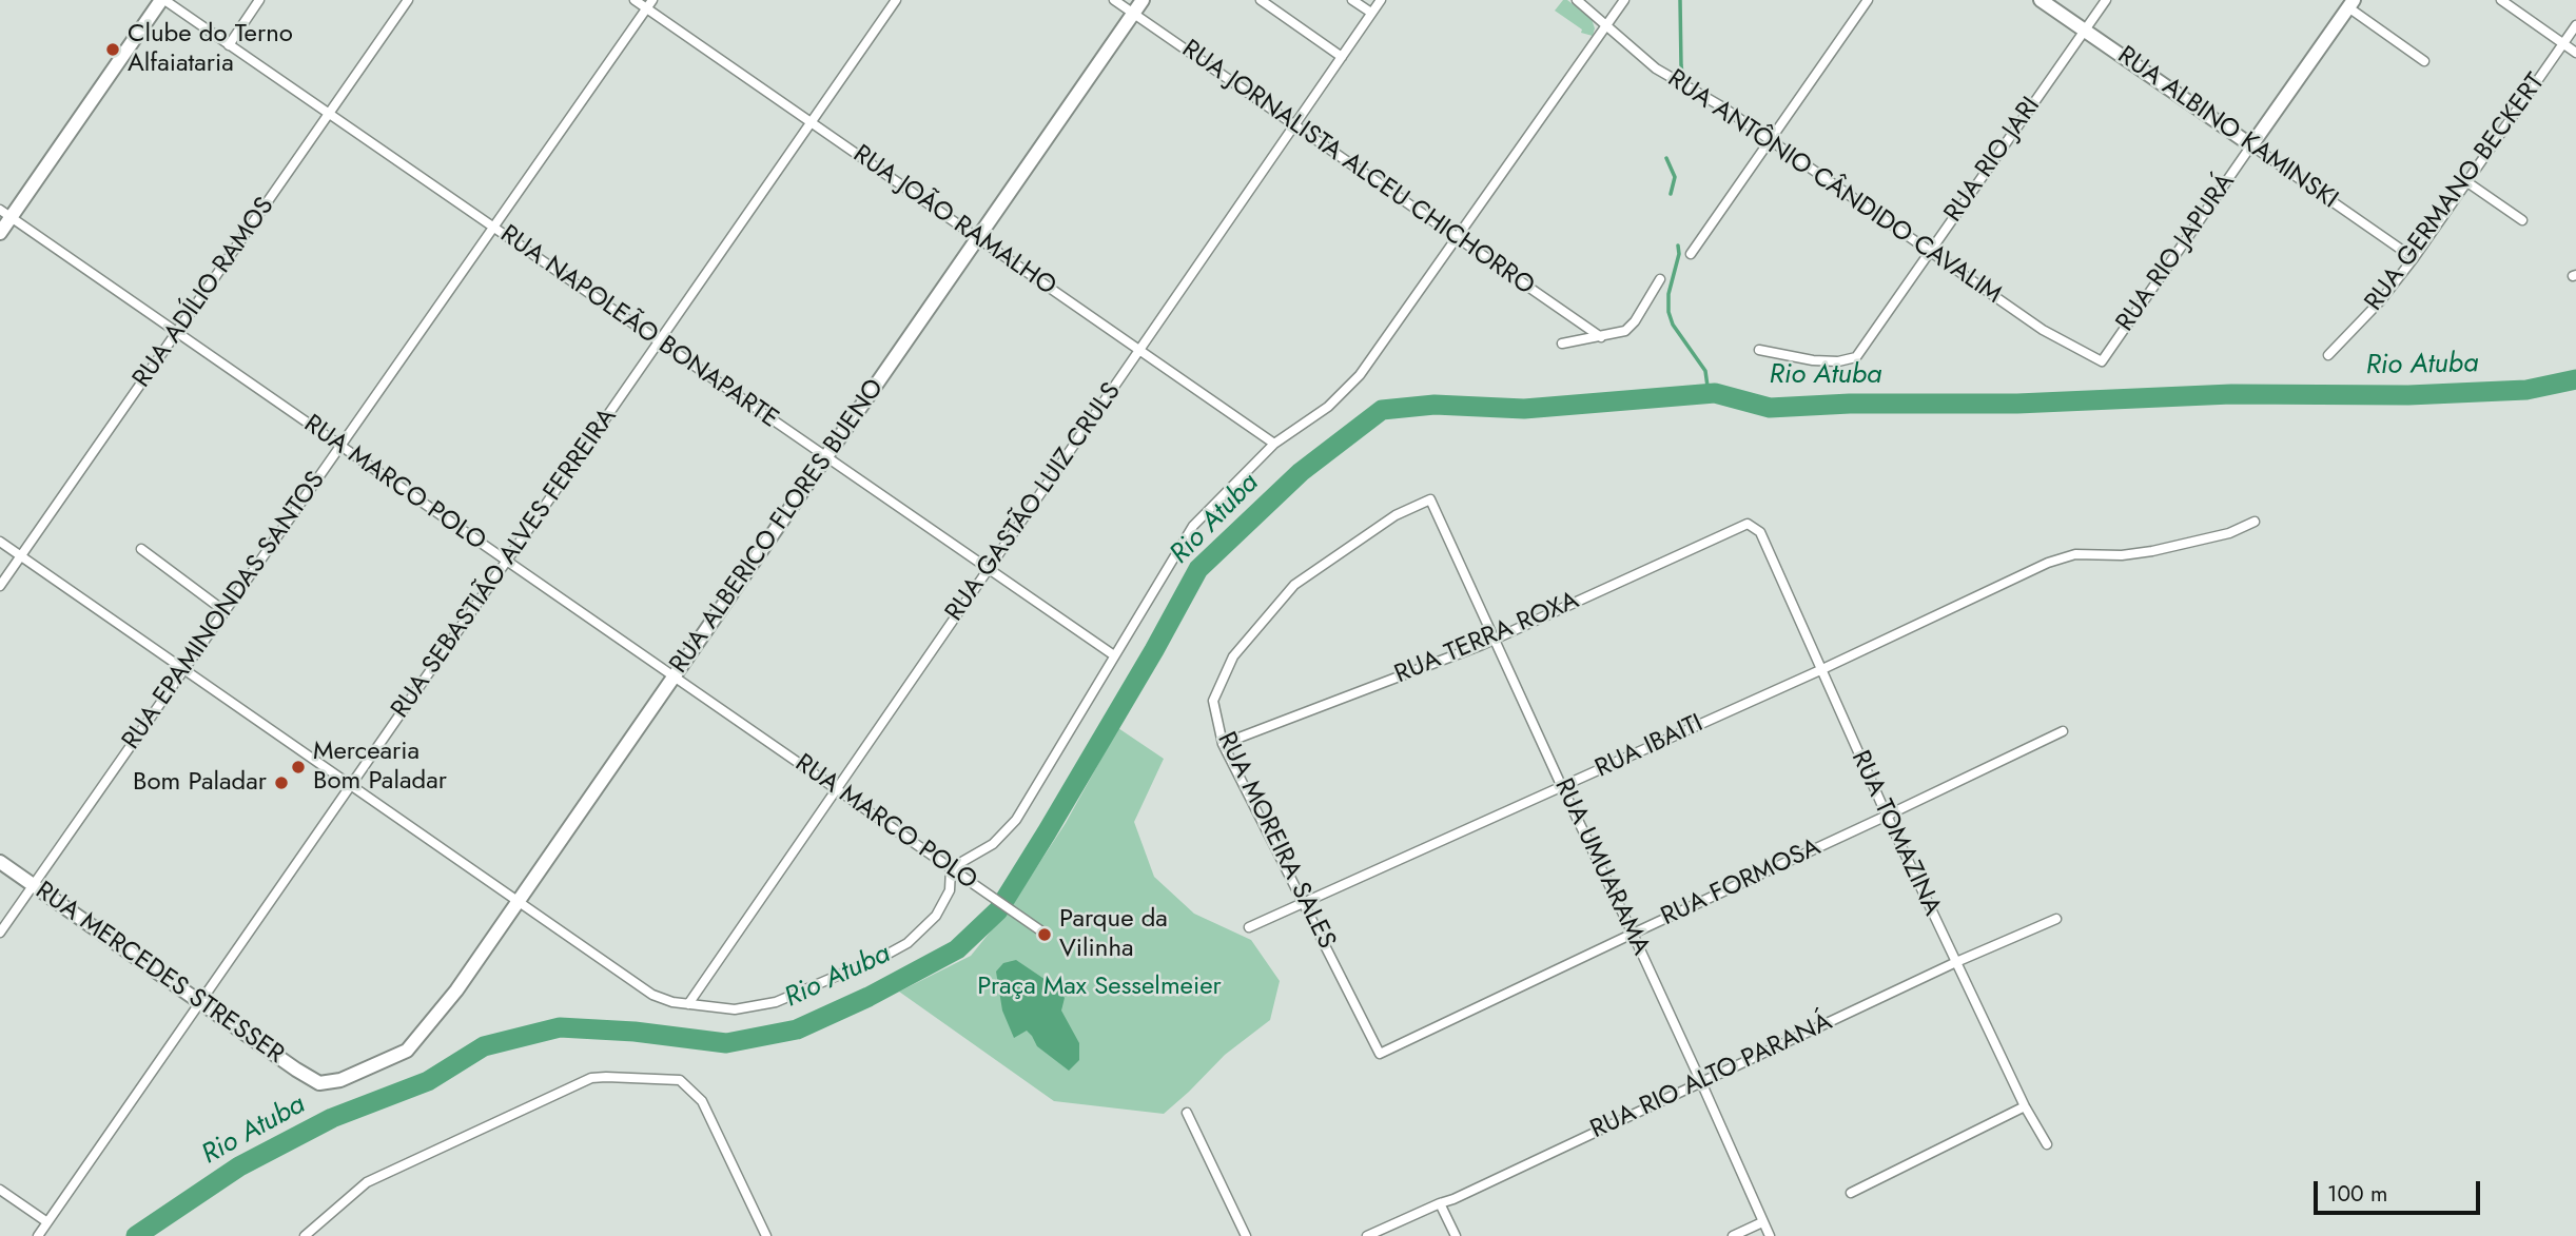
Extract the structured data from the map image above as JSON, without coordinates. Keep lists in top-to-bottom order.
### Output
{
  "streets": {
    "street": [
      "RUA ALBINO KAMINSKI",
      "RUA RIO JARI",
      "RUA JORNALISTA ALCEU CHICHORRO",
      "RUA ANTÔNIO CÂNDIDO CAVALIM",
      "RUA GERMANO BECKERT",
      "RUA JOÃO RAMALHO",
      "RUA RIO JAPURÁ",
      "RUA ADÍLIO RAMOS",
      "RUA NAPOLEÃO BONAPARTE",
      "RUA MARCO POLO",
      "RUA GASTÃO LUIZ CRULS",
      "RUA ALBERICO FLORES BUENO",
      "RUA SEBASTIÃO ALVES FERREIRA",
      "RUA EPAMINONDAS SANTOS",
      "RUA TERRA ROXA",
      "RUA IBAITI",
      "RUA TOMAZINA",
      "RUA MOREIRA SALES",
      "RUA UMUARAMA",
      "RUA FORMOSA",
      "RUA MERCEDES STRESSER",
      "RUA RIO ALTO PARANÁ"
    ]
  },
  "crossings": [
    ["RUA ALBINO KAMINSKI", "RUA RIO JARI"],
    ["RUA ALBINO KAMINSKI", "RUA GERMANO BECKERT"],
    ["RUA ALBINO KAMINSKI", "RUA RIO JAPURÁ"],
    ["RUA RIO JARI", "RUA ANTÔNIO CÂNDIDO CAVALIM"],
    ["RUA JORNALISTA ALCEU CHICHORRO", "RUA GASTÃO LUIZ CRULS"],
    ["RUA JORNALISTA ALCEU CHICHORRO", "RUA ALBERICO FLORES BUENO"],
    ["RUA ANTÔNIO CÂNDIDO CAVALIM", "RUA RIO JAPURÁ"],
    ["RUA JOÃO RAMALHO", "RUA GASTÃO LUIZ CRULS"],
    ["RUA JOÃO RAMALHO", "RUA ALBERICO FLORES BUENO"],
    ["RUA JOÃO RAMALHO", "RUA SEBASTIÃO ALVES FERREIRA"],
    ["RUA JOÃO RAMALHO", "RUA EPAMINONDAS SANTOS"],
    ["RUA ADÍLIO RAMOS", "RUA NAPOLEÃO BONAPARTE"],
    ["RUA ADÍLIO RAMOS", "RUA MARCO POLO"],
    ["RUA NAPOLEÃO BONAPARTE", "RUA GASTÃO LUIZ CRULS"],
    ["RUA NAPOLEÃO BONAPARTE", "RUA ALBERICO FLORES BUENO"],
    ["RUA NAPOLEÃO BONAPARTE", "RUA SEBASTIÃO ALVES FERREIRA"],
    ["RUA NAPOLEÃO BONAPARTE", "RUA EPAMINONDAS SANTOS"],
    ["RUA MARCO POLO", "RUA GASTÃO LUIZ CRULS"],
    ["RUA MARCO POLO", "RUA ALBERICO FLORES BUENO"],
    ["RUA MARCO POLO", "RUA SEBASTIÃO ALVES FERREIRA"],
    ["RUA MARCO POLO", "RUA EPAMINONDAS SANTOS"],
    ["RUA ALBERICO FLORES BUENO", "RUA MERCEDES STRESSER"],
    ["RUA SEBASTIÃO ALVES FERREIRA", "RUA MERCEDES STRESSER"],
    ["RUA EPAMINONDAS SANTOS", "RUA MERCEDES STRESSER"],
    ["RUA TERRA ROXA", "RUA TOMAZINA"],
    ["RUA TERRA ROXA", "RUA MOREIRA SALES"],
    ["RUA TERRA ROXA", "RUA UMUARAMA"],
    ["RUA IBAITI", "RUA TOMAZINA"],
    ["RUA IBAITI", "RUA MOREIRA SALES"],
    ["RUA IBAITI", "RUA UMUARAMA"],
    ["RUA TOMAZINA", "RUA FORMOSA"],
    ["RUA TOMAZINA", "RUA RIO ALTO PARANÁ"],
    ["RUA MOREIRA SALES", "RUA UMUARAMA"],
    ["RUA MOREIRA SALES", "RUA FORMOSA"],
    ["RUA UMUARAMA", "RUA FORMOSA"],
    ["RUA UMUARAMA", "RUA RIO ALTO PARANÁ"]
  ],
  "water": ["Rio Atuba"],
  "parks": ["Praça Max Sesselmeier"],
  "places": [
    "Clube do Terno Alfaiataria",
    "Mercearia Bom Paladar",
    "Bom Paladar",
    "Parque da Vilinha"
  ],
  "scale_bar": "100 m"
}
